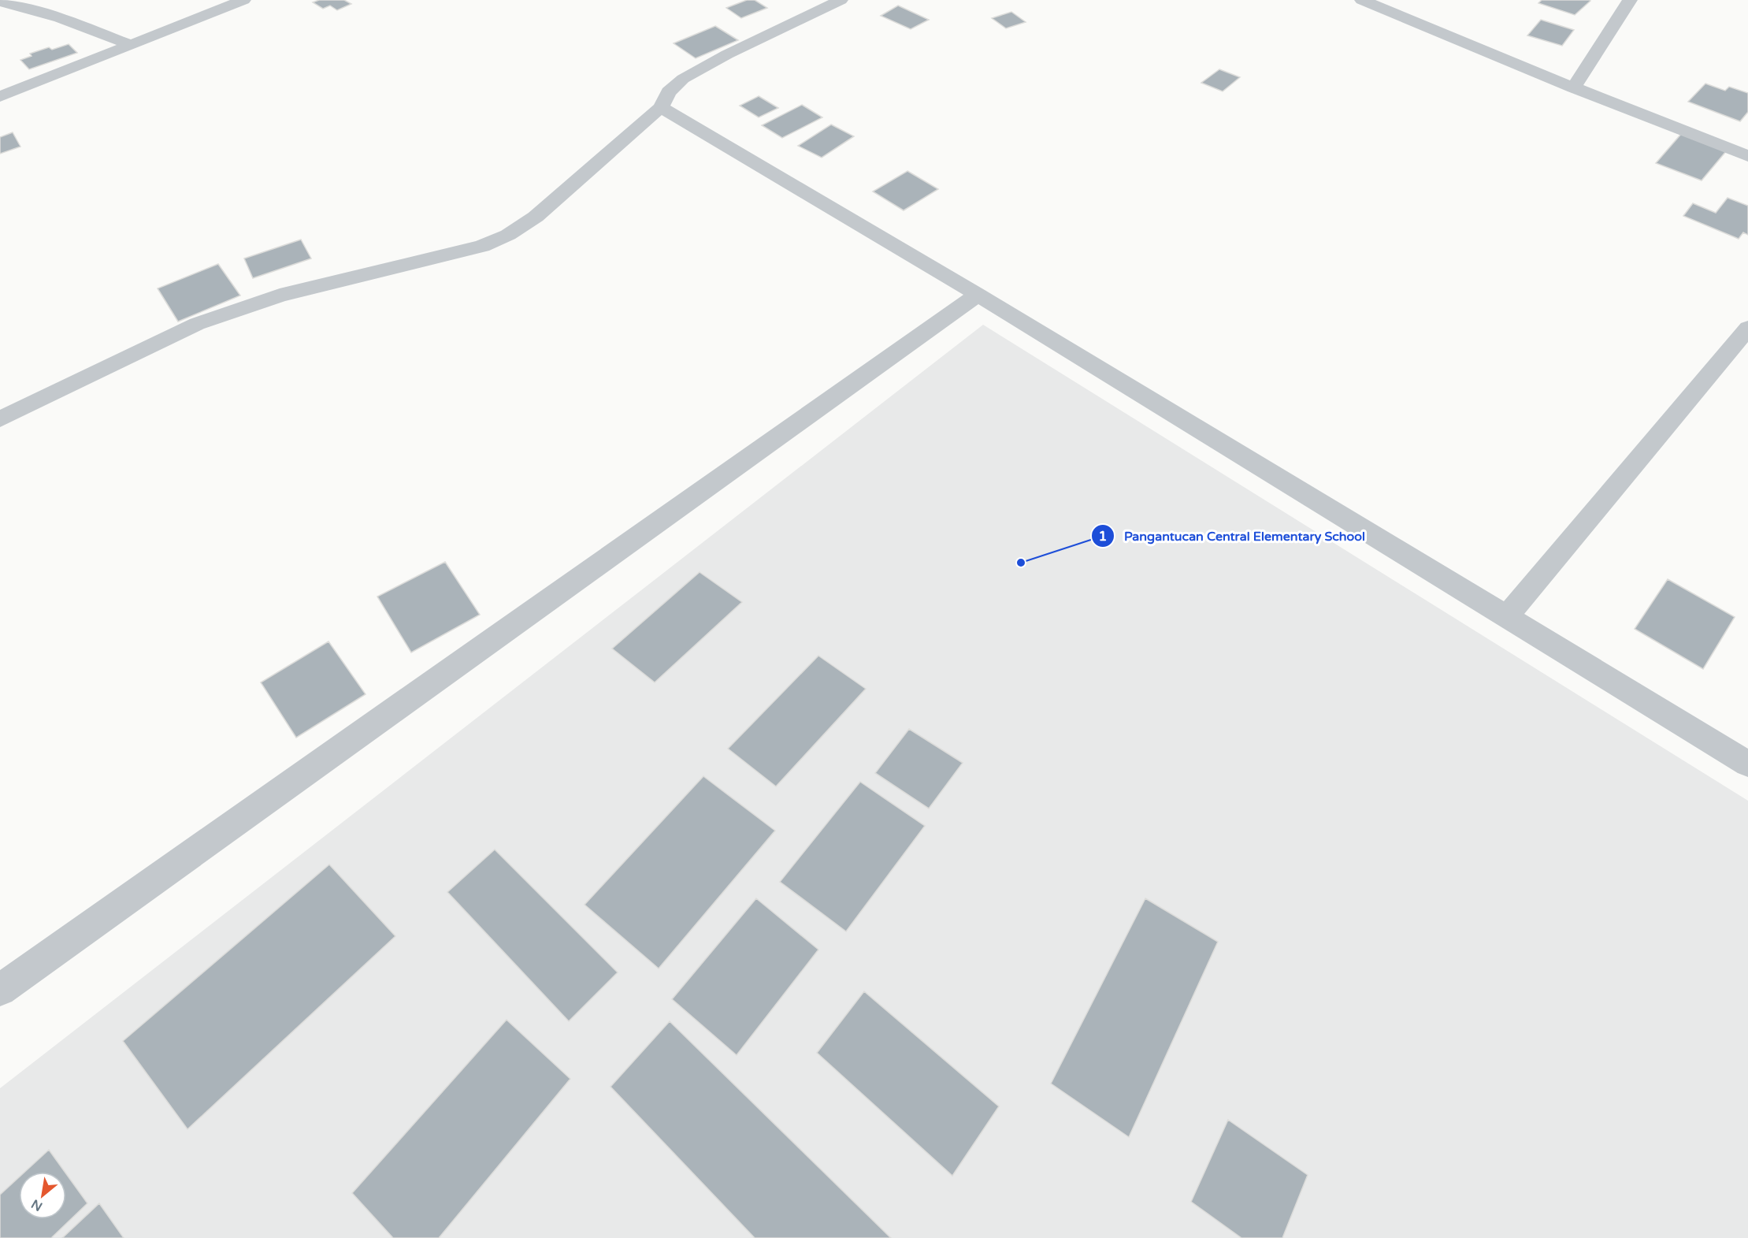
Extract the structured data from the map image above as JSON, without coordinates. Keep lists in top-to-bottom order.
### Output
{
  "places": ["Pangantucan Central Elementary School"],
  "north": "bottom left"
}
